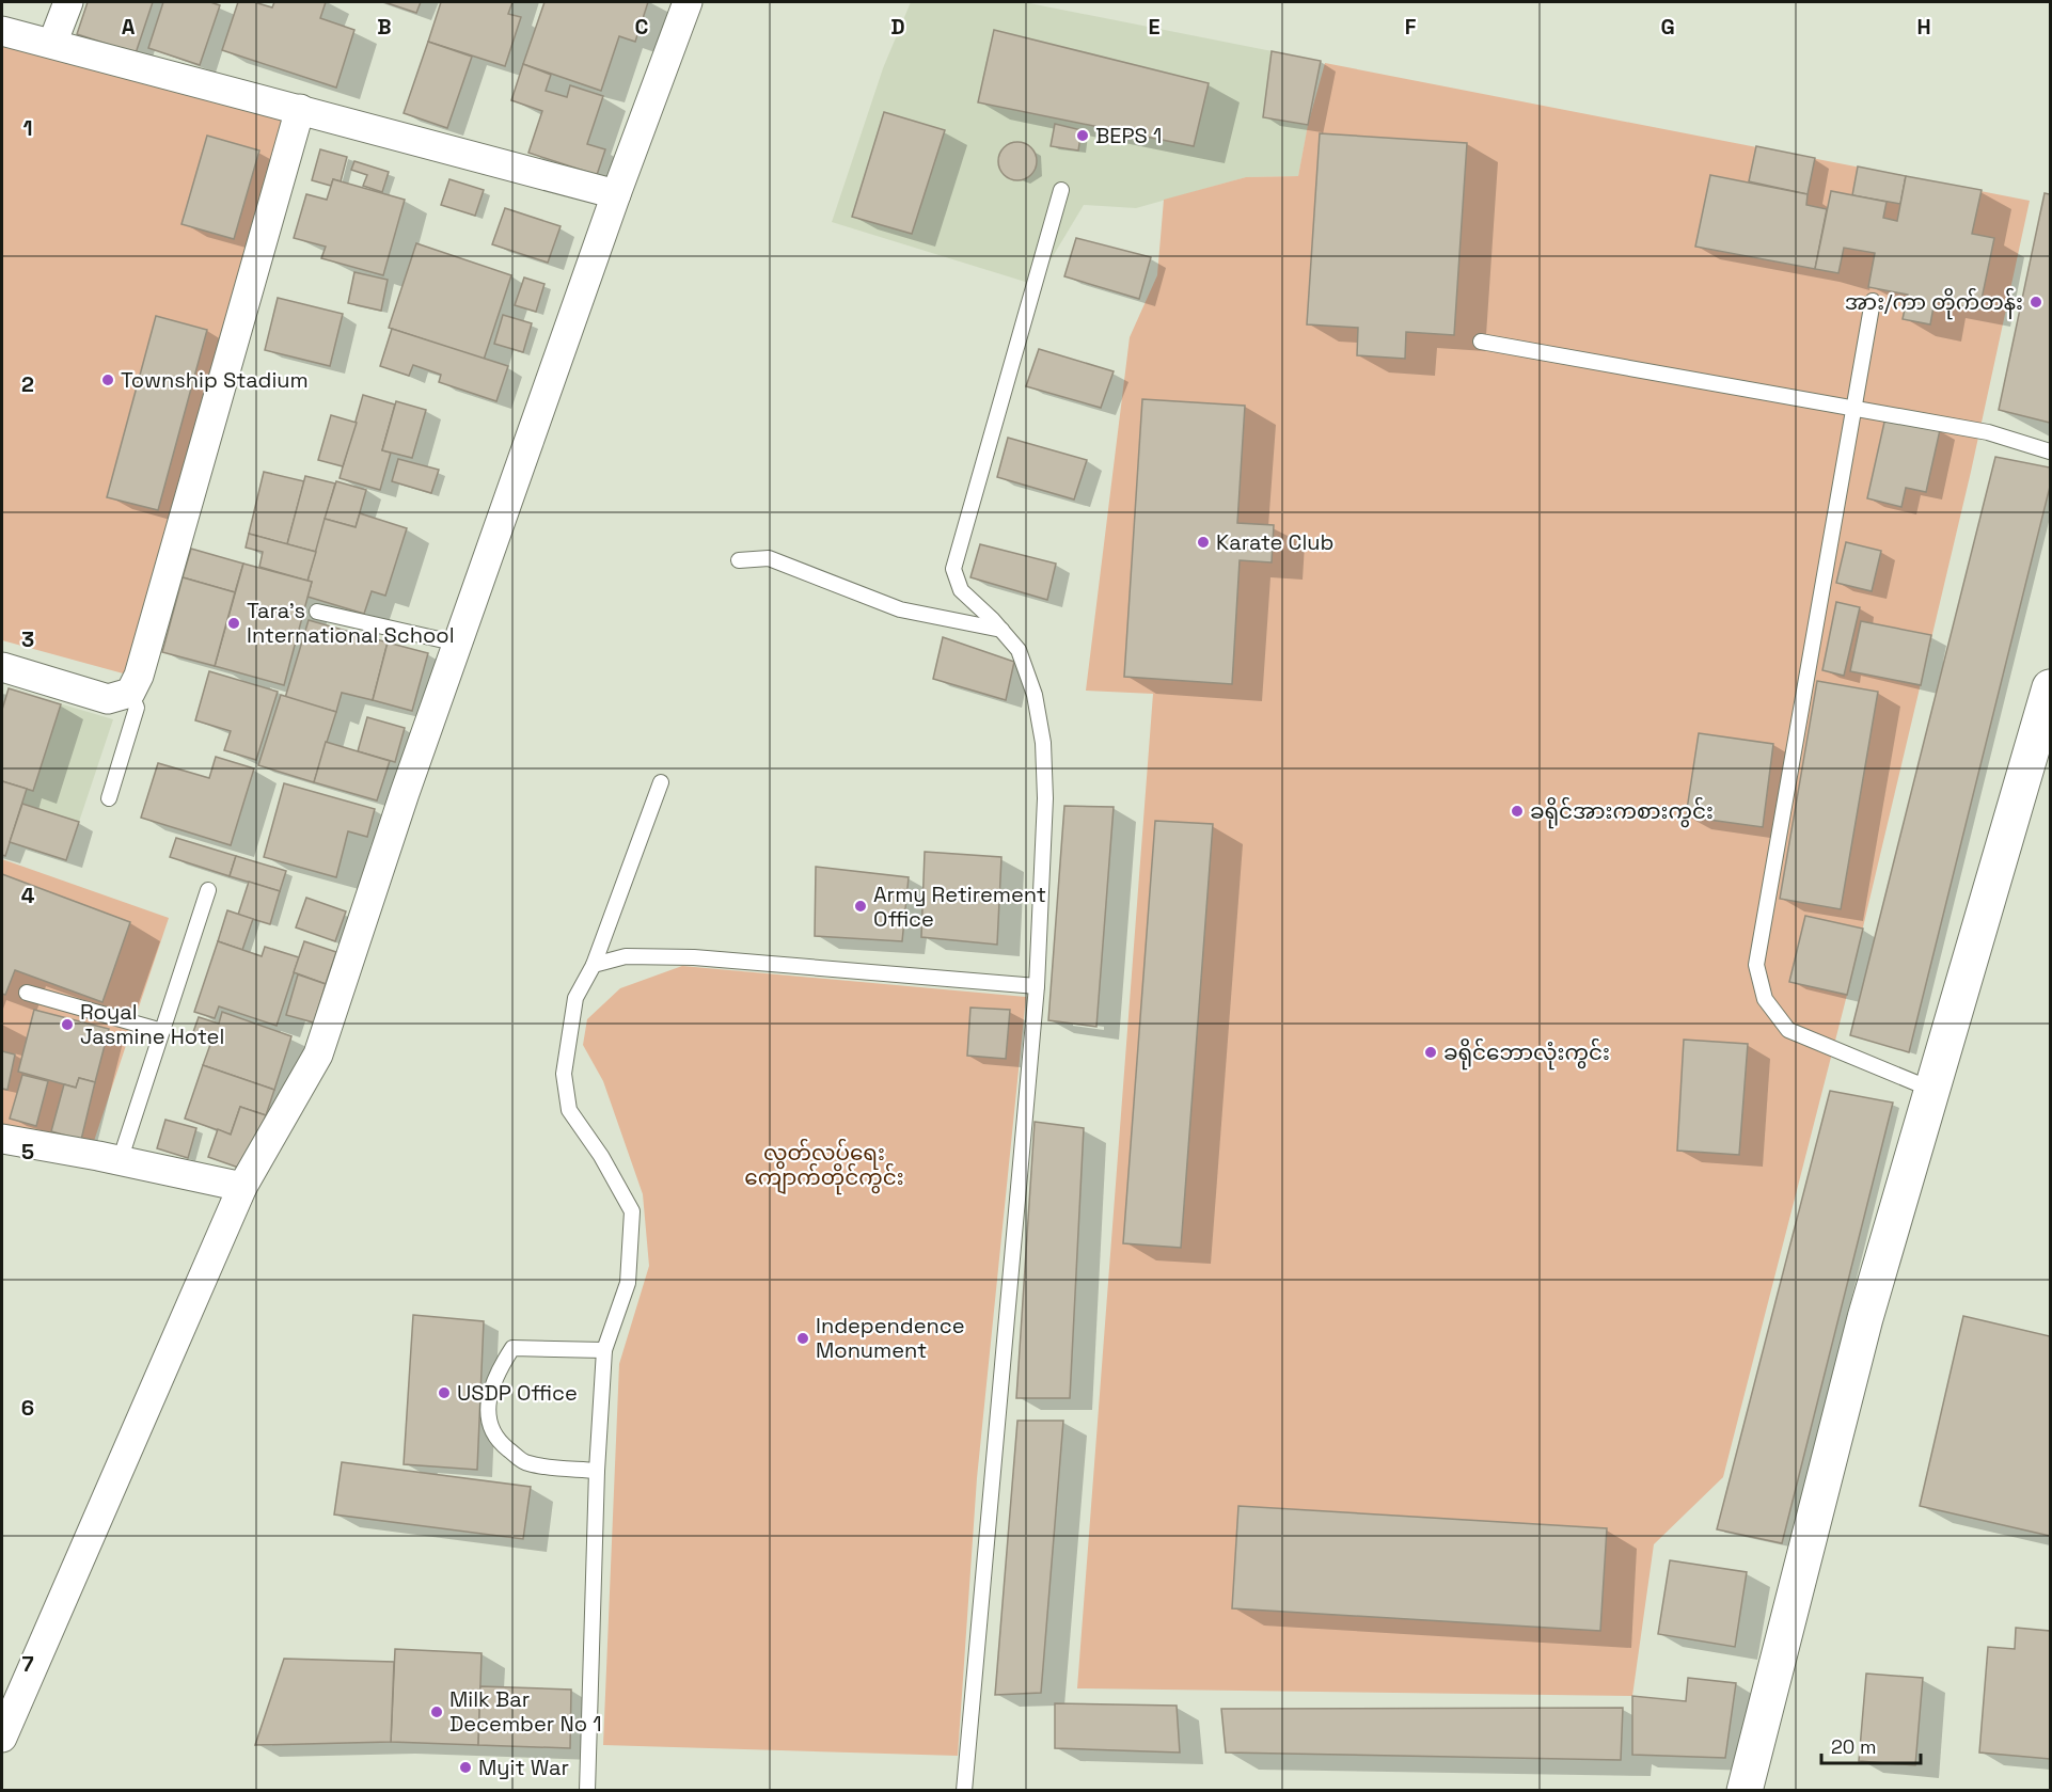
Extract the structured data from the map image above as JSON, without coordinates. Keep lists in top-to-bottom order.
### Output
{
  "parks": ["လွတ်လပ်ရေး ကျောက်တိုင်ကွင်း"],
  "places": [
    "BEPS 1",
    "အား/ကာ တိုက်တန်း",
    "Township Stadium",
    "Karate Club",
    "Tara's International School",
    "ခရိုင်အားကစားကွင်း",
    "Army Retirement Office",
    "Royal Jasmine Hotel",
    "ခရိုင်ဘောလုံးကွင်း",
    "Independence Monument",
    "USDP Office",
    "Milk Bar December No 1",
    "Myit War"
  ],
  "scale_bar": "20 m",
  "grid": {
    "columns": [
      "A",
      "B",
      "C",
      "D",
      "E",
      "F",
      "G",
      "H"
    ],
    "rows": [
      "1",
      "2",
      "3",
      "4",
      "5",
      "6",
      "7"
    ]
  }
}
